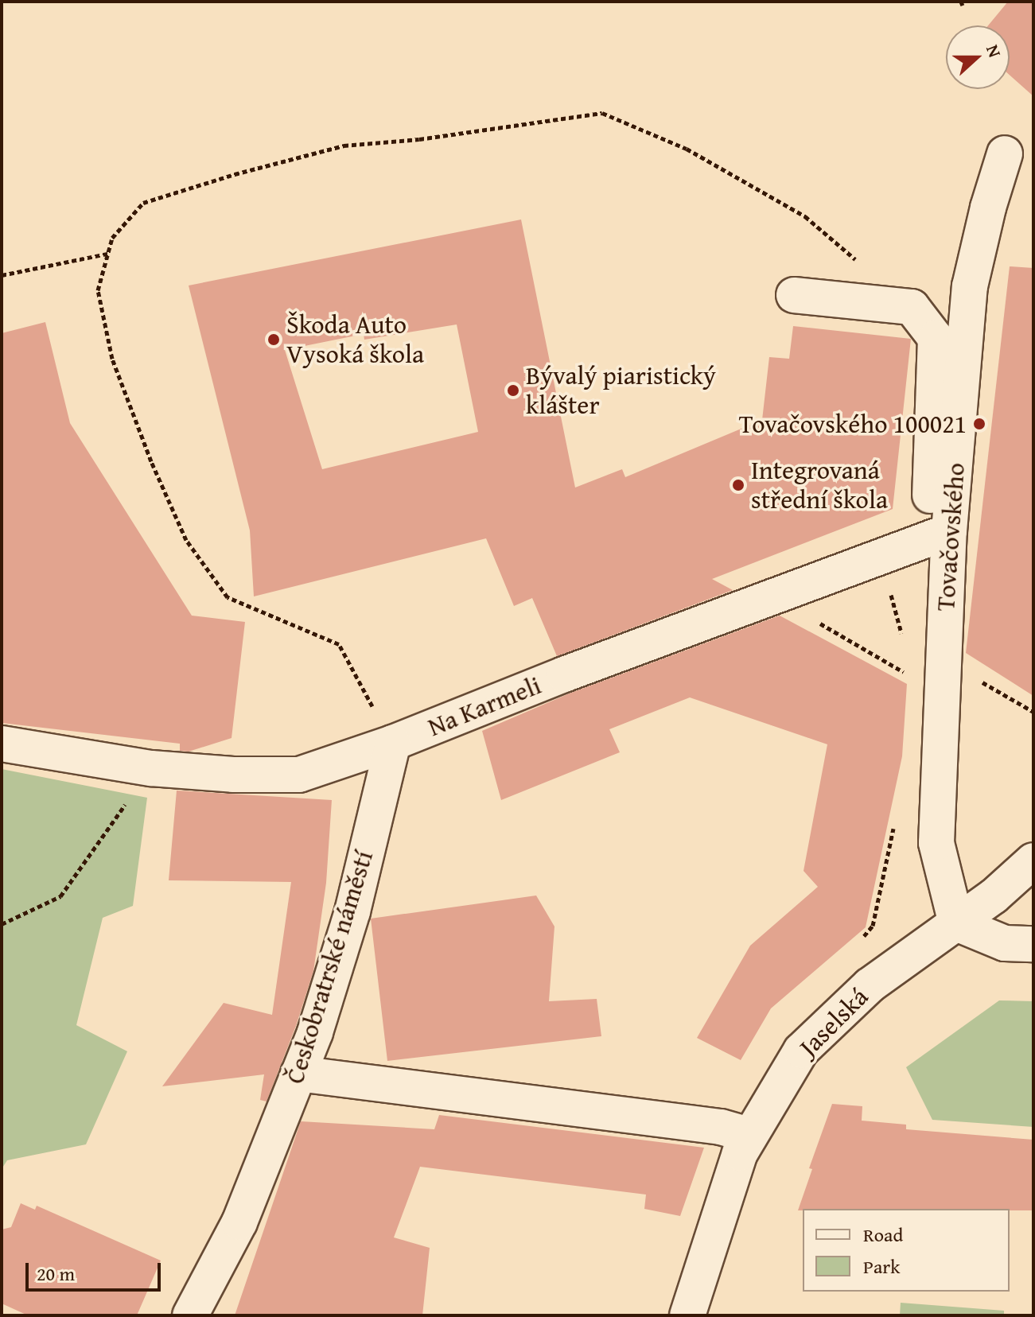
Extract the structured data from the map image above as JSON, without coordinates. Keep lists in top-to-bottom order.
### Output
{
  "streets": {
    "street": [
      "Tovačovského",
      "Na Karmeli",
      "Českobratrské náměstí",
      "Jaselská"
    ]
  },
  "crossings": [
    ["Tovačovského", "Na Karmeli"],
    ["Tovačovského", "Jaselská"],
    ["Na Karmeli", "Českobratrské náměstí"]
  ],
  "places": [
    "Škoda Auto Vysoká škola",
    "Bývalý piaristický klášter",
    "Tovačovského 100021",
    "Integrovaná střední škola"
  ],
  "legend": ["Road", "Park"],
  "scale_bar": "20 m",
  "north": "right"
}
